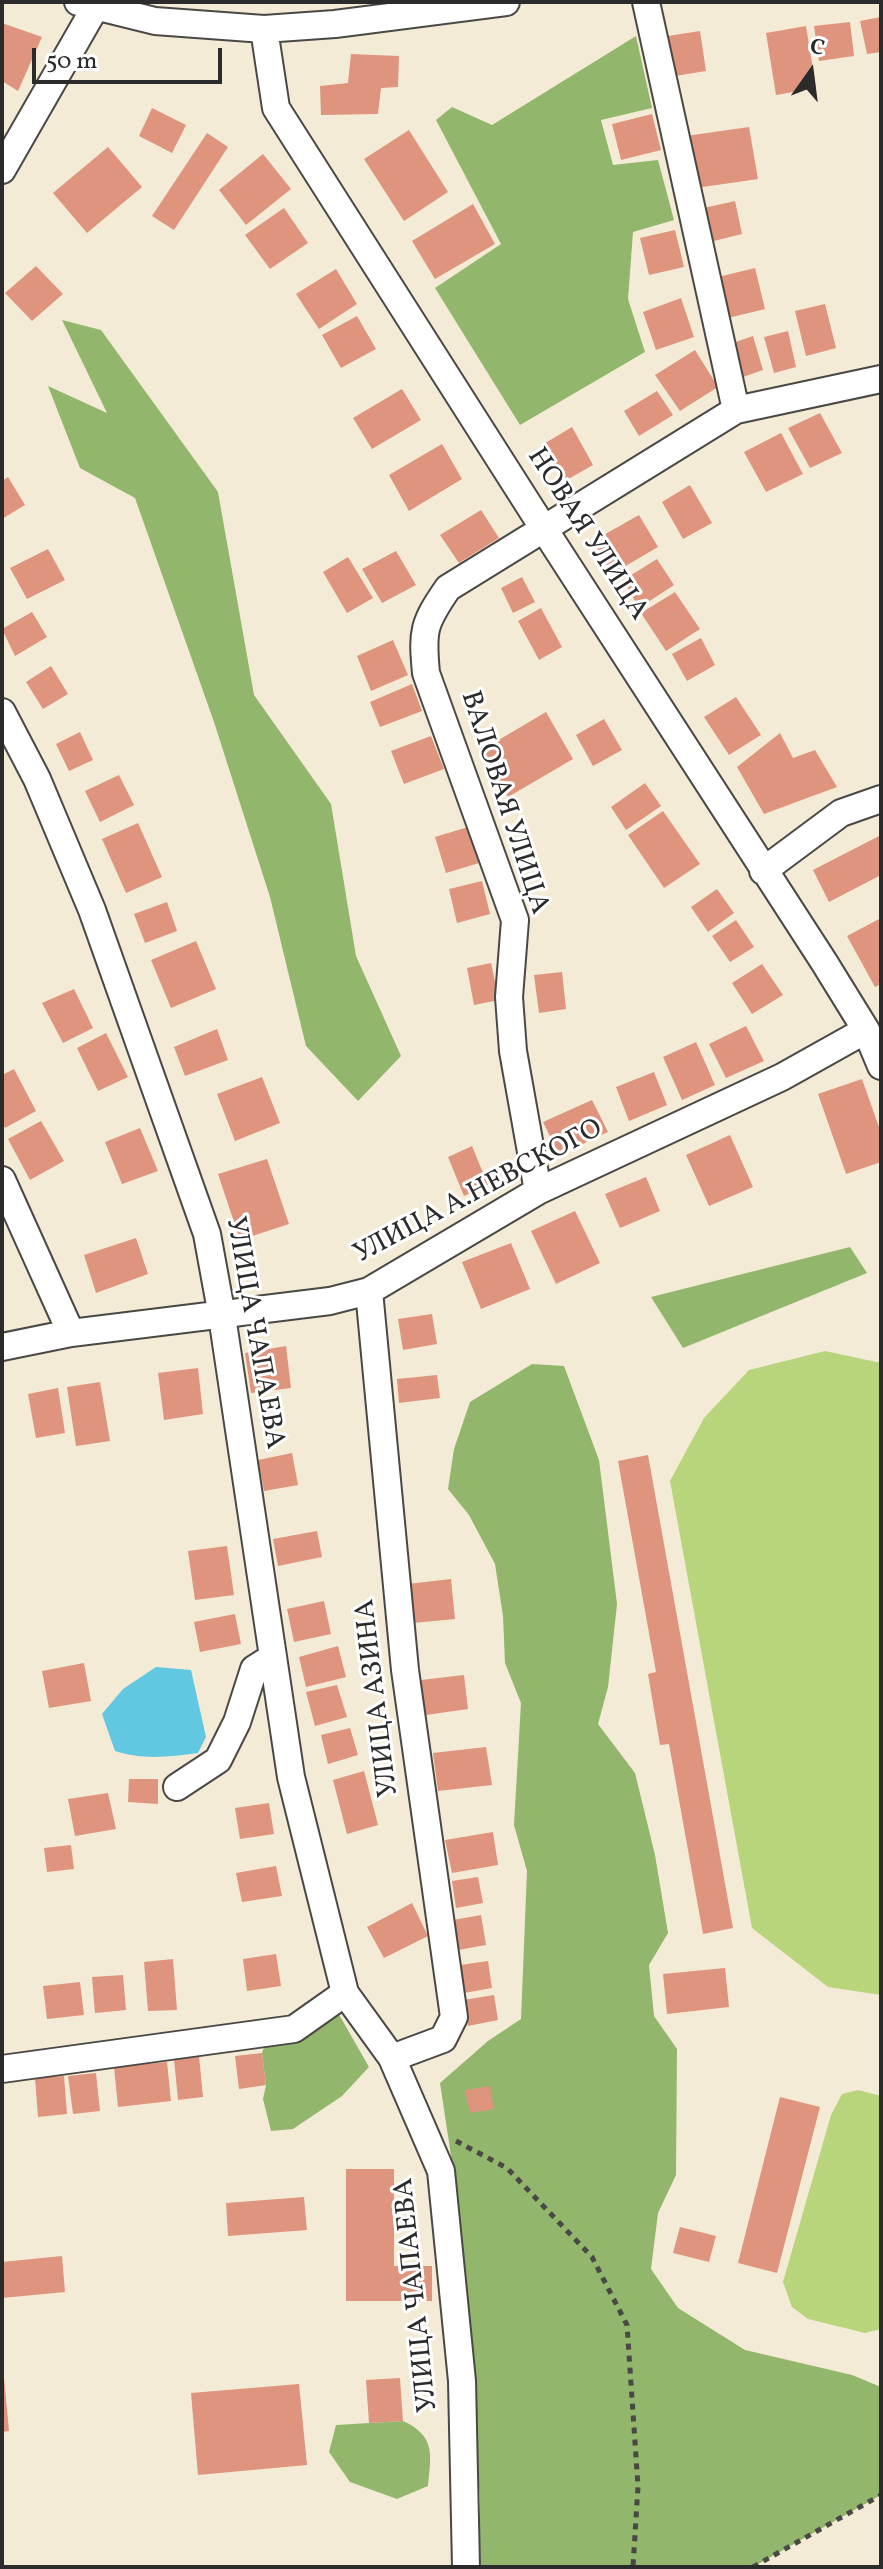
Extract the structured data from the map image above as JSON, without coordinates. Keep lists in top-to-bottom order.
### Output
{
  "streets": {
    "street": [
      "НОВАЯ УЛИЦА",
      "ВАЛОВАЯ УЛИЦА",
      "УЛИЦА А.НЕВСКОГО",
      "УЛИЦА ЧАПАЕВА",
      "УЛИЦА АЗИНА"
    ]
  },
  "crossings": [
    ["НОВАЯ УЛИЦА", "ВАЛОВАЯ УЛИЦА"],
    ["НОВАЯ УЛИЦА", "УЛИЦА А.НЕВСКОГО"],
    ["ВАЛОВАЯ УЛИЦА", "УЛИЦА А.НЕВСКОГО"],
    ["УЛИЦА А.НЕВСКОГО", "УЛИЦА ЧАПАЕВА"],
    ["УЛИЦА А.НЕВСКОГО", "УЛИЦА АЗИНА"],
    ["УЛИЦА ЧАПАЕВА", "УЛИЦА АЗИНА"]
  ],
  "scale_bar": "50 m",
  "north": "top"
}
